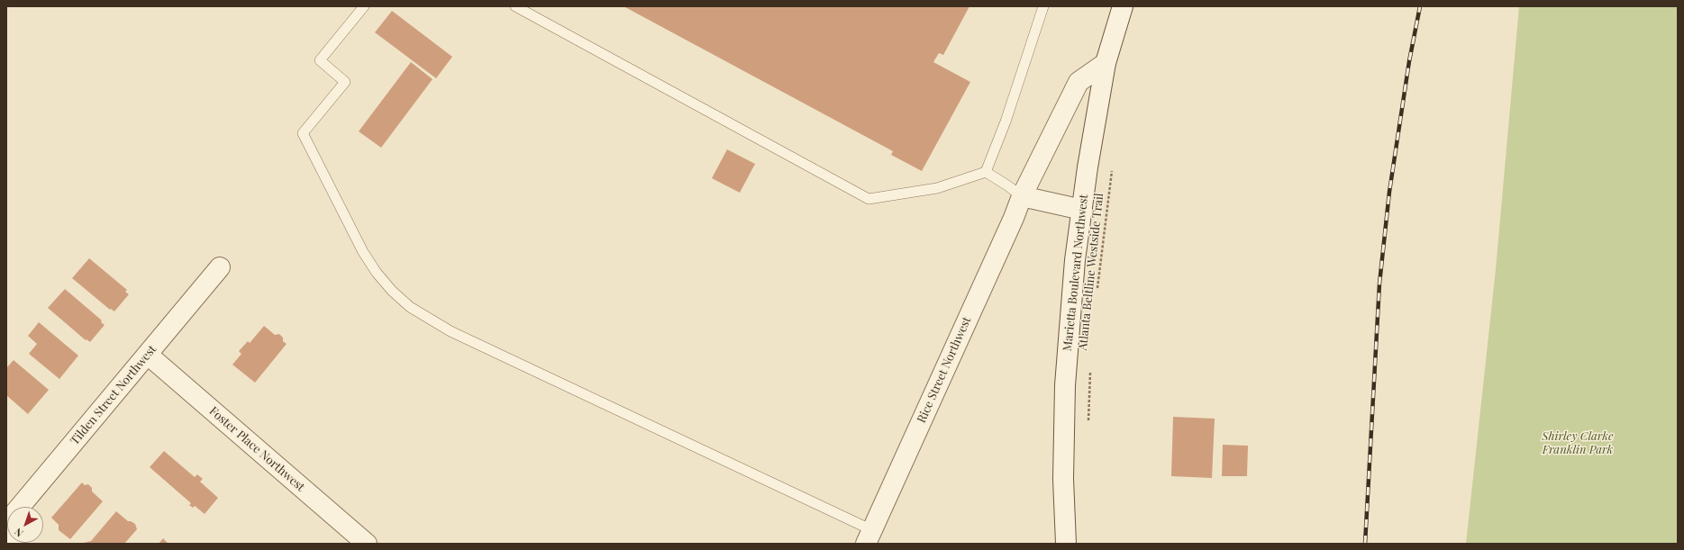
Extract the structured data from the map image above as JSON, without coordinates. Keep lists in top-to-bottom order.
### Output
{
  "streets": {
    "street": [
      "Marietta Boulevard Northwest",
      "Rice Street Northwest",
      "Tilden Street Northwest",
      "Foster Place Northwest"
    ],
    "path": ["Atlanta Beltline Westside Trail"]
  },
  "crossings": [
    ["Marietta Boulevard Northwest", "Rice Street Northwest"],
    ["Tilden Street Northwest", "Foster Place Northwest"]
  ],
  "parks": ["Shirley Clarke Franklin Park"],
  "north": "bottom left"
}
